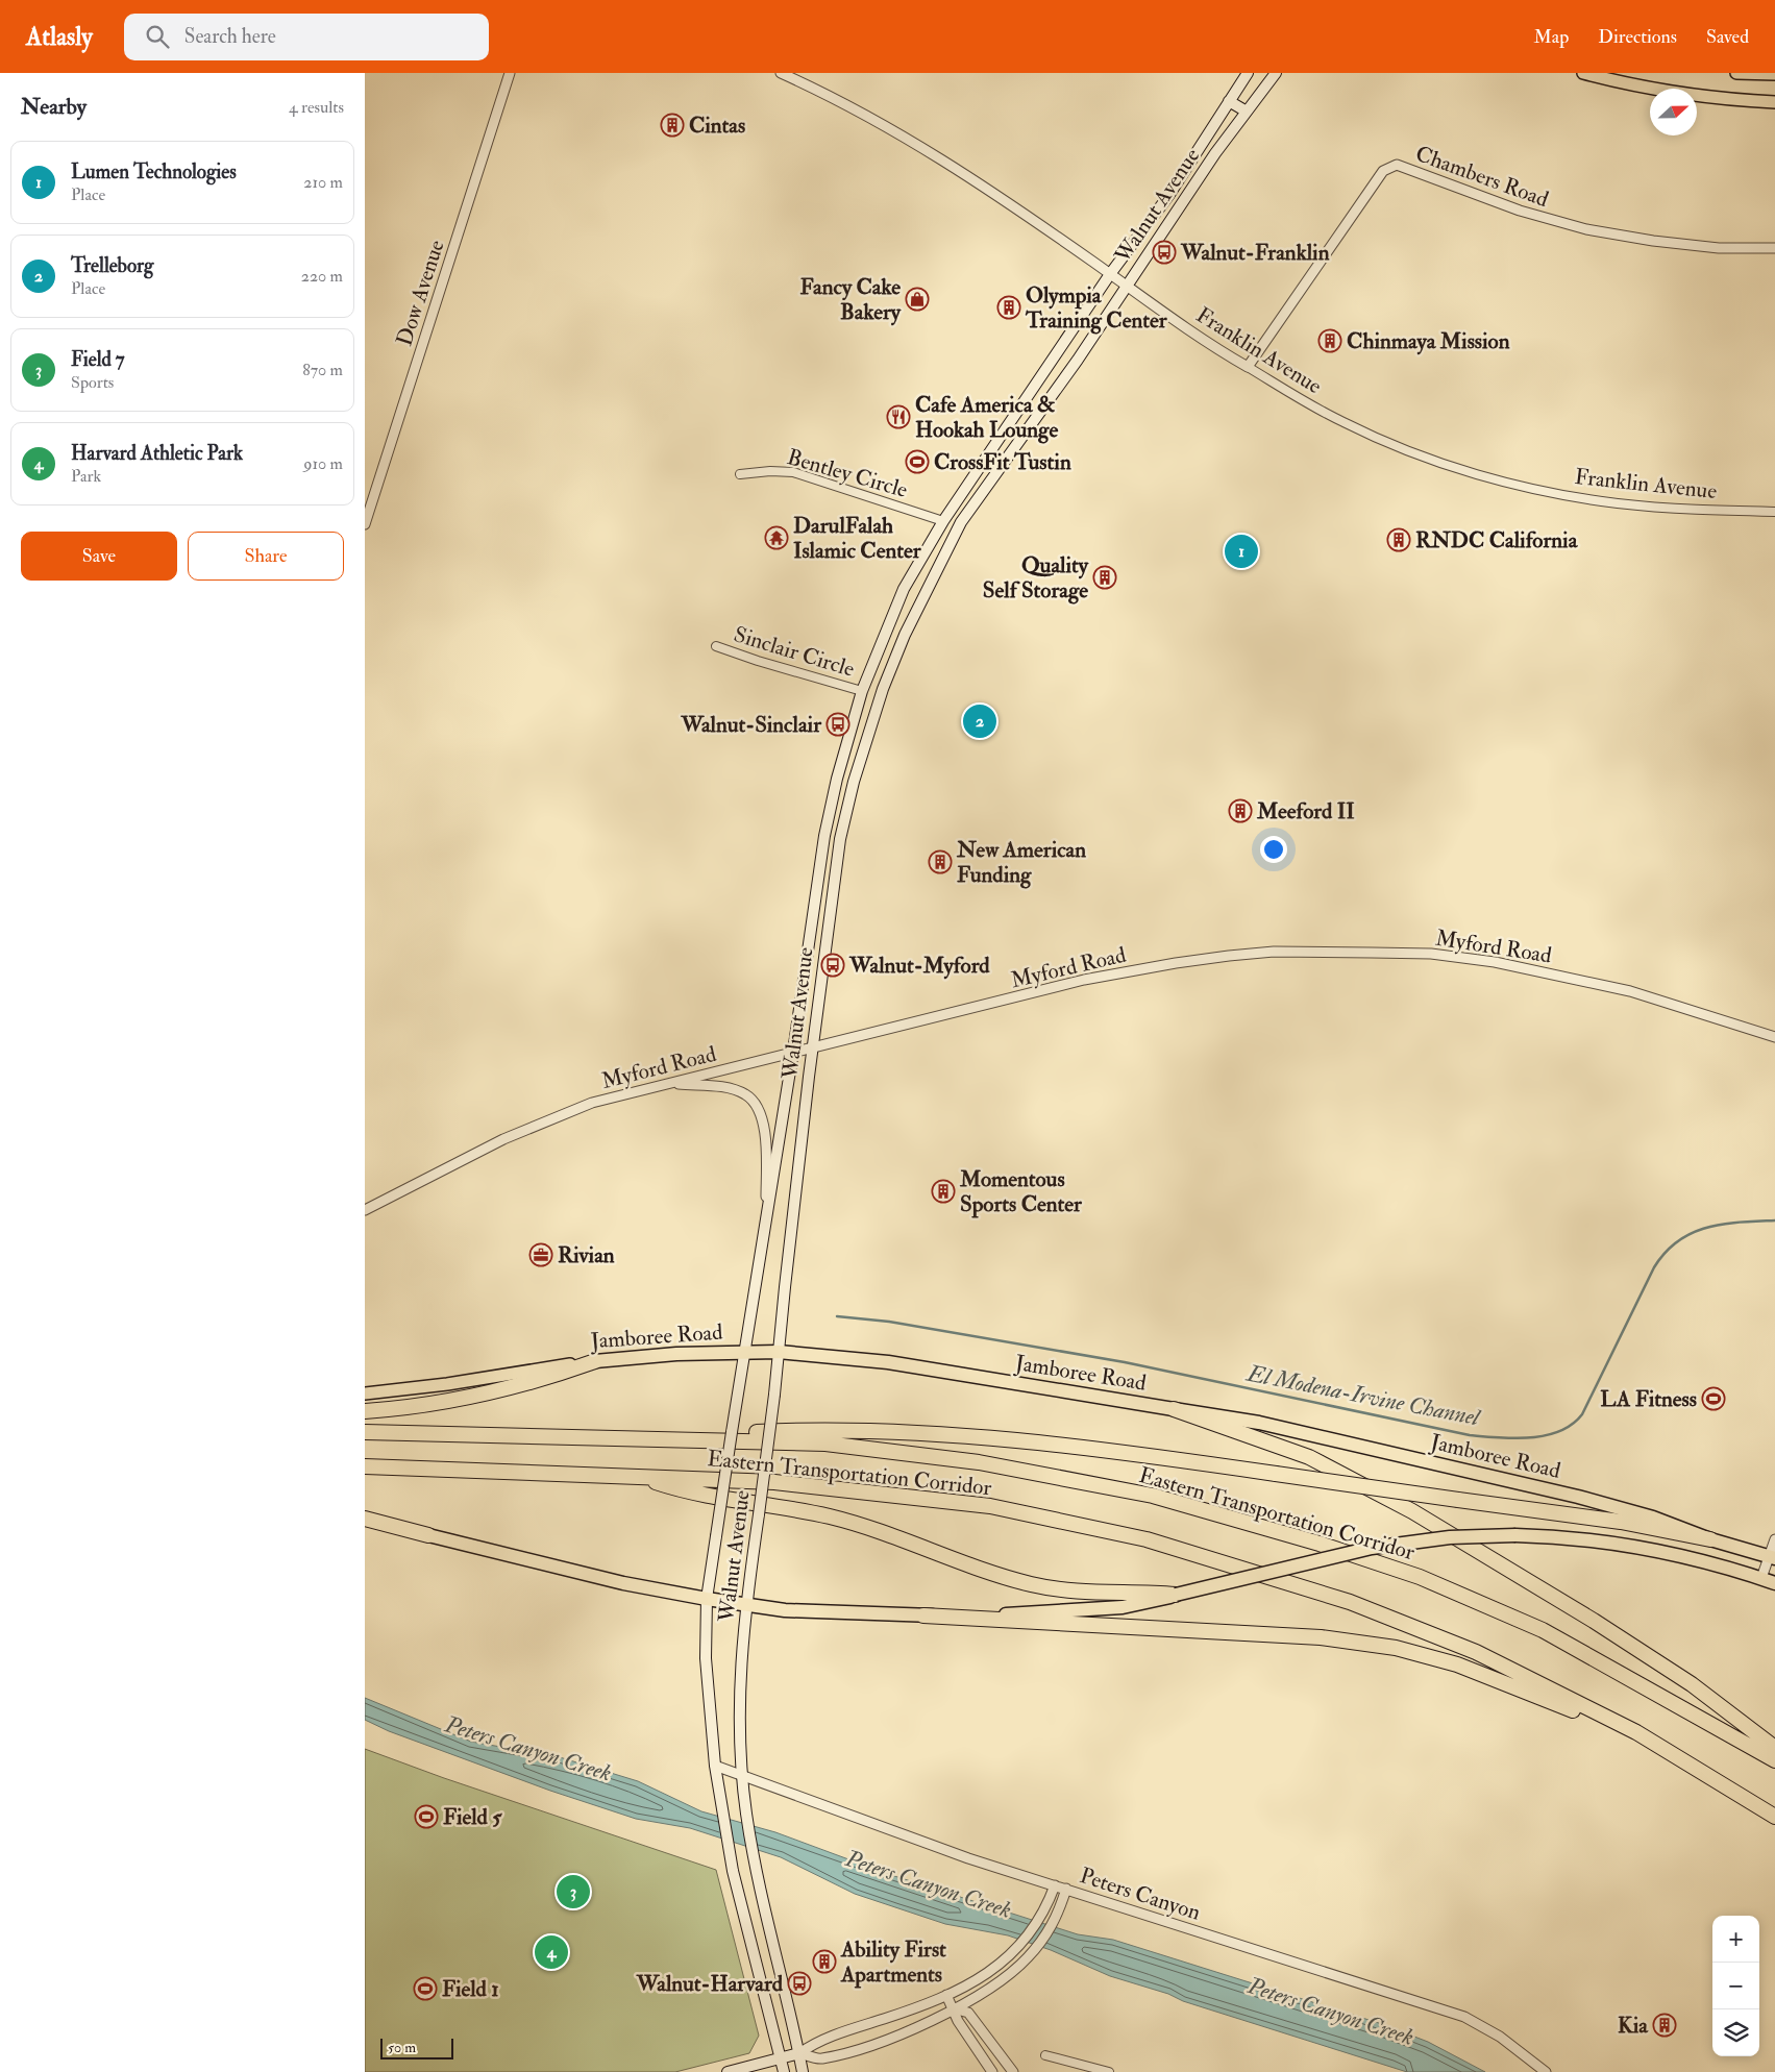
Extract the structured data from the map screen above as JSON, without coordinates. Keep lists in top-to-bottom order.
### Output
{
  "streets": {
    "highway": ["Jamboree Road", "Eastern Transportation Corridor"],
    "main road": ["Walnut Avenue"],
    "street": [
      "Chambers Road",
      "Dow Avenue",
      "Franklin Avenue",
      "Bentley Circle",
      "Sinclair Circle",
      "Myford Road",
      "Peters Canyon"
    ]
  },
  "crossings": [
    ["Chambers Road", "Franklin Avenue"],
    ["Walnut Avenue", "Franklin Avenue"],
    ["Walnut Avenue", "Bentley Circle"],
    ["Walnut Avenue", "Sinclair Circle"],
    ["Walnut Avenue", "Myford Road"],
    ["Walnut Avenue", "Jamboree Road"],
    ["Walnut Avenue", "Peters Canyon"]
  ],
  "water": ["El Modena-Irvine Channel", "Peters Canyon Creek"],
  "places": {
    "building": [
      "Cintas",
      "Olympia Training Center",
      "Chinmaya Mission",
      "RNDC California",
      "Quality Self Storage",
      "Meeford II",
      "New American Funding",
      "Momentous Sports Center",
      "Ability First Apartments",
      "Kia"
    ],
    "bus stop": [
      "Walnut-Franklin",
      "Walnut-Sinclair",
      "Walnut-Myford",
      "Walnut-Harvard"
    ],
    "shop": ["Fancy Cake Bakery"],
    "restaurant": ["Cafe America & Hookah Lounge"],
    "sports": [
      "CrossFit Tustin",
      "LA Fitness",
      "Field 5",
      "Field 1"
    ],
    "temple": ["DarulFalah Islamic Center"],
    "office": ["Rivian"]
  },
  "scale_bar": "50 m",
  "north": "right",
  "page": {
    "header": "Atlasly",
    "search": "Search here",
    "nav": ["Map", "Directions", "Saved"],
    "heading": ["Nearby", "4 results"],
    "list": [
      {
        "mark": "1",
        "name": "Lumen Technologies",
        "note": "Place",
        "value": "210 m"
      },
      {
        "mark": "2",
        "name": "Trelleborg",
        "note": "Place",
        "value": "220 m"
      },
      {
        "mark": "3",
        "name": "Field 7",
        "note": "Sports",
        "value": "870 m"
      },
      {
        "mark": "4",
        "name": "Harvard Athletic Park",
        "note": "Park",
        "value": "910 m"
      }
    ],
    "buttons": ["Save", "Share"],
    "pins": [
      "1",
      "2",
      "3",
      "4"
    ],
    "map_buttons": ["+", "−"],
    "scale": "50 m"
  }
}
